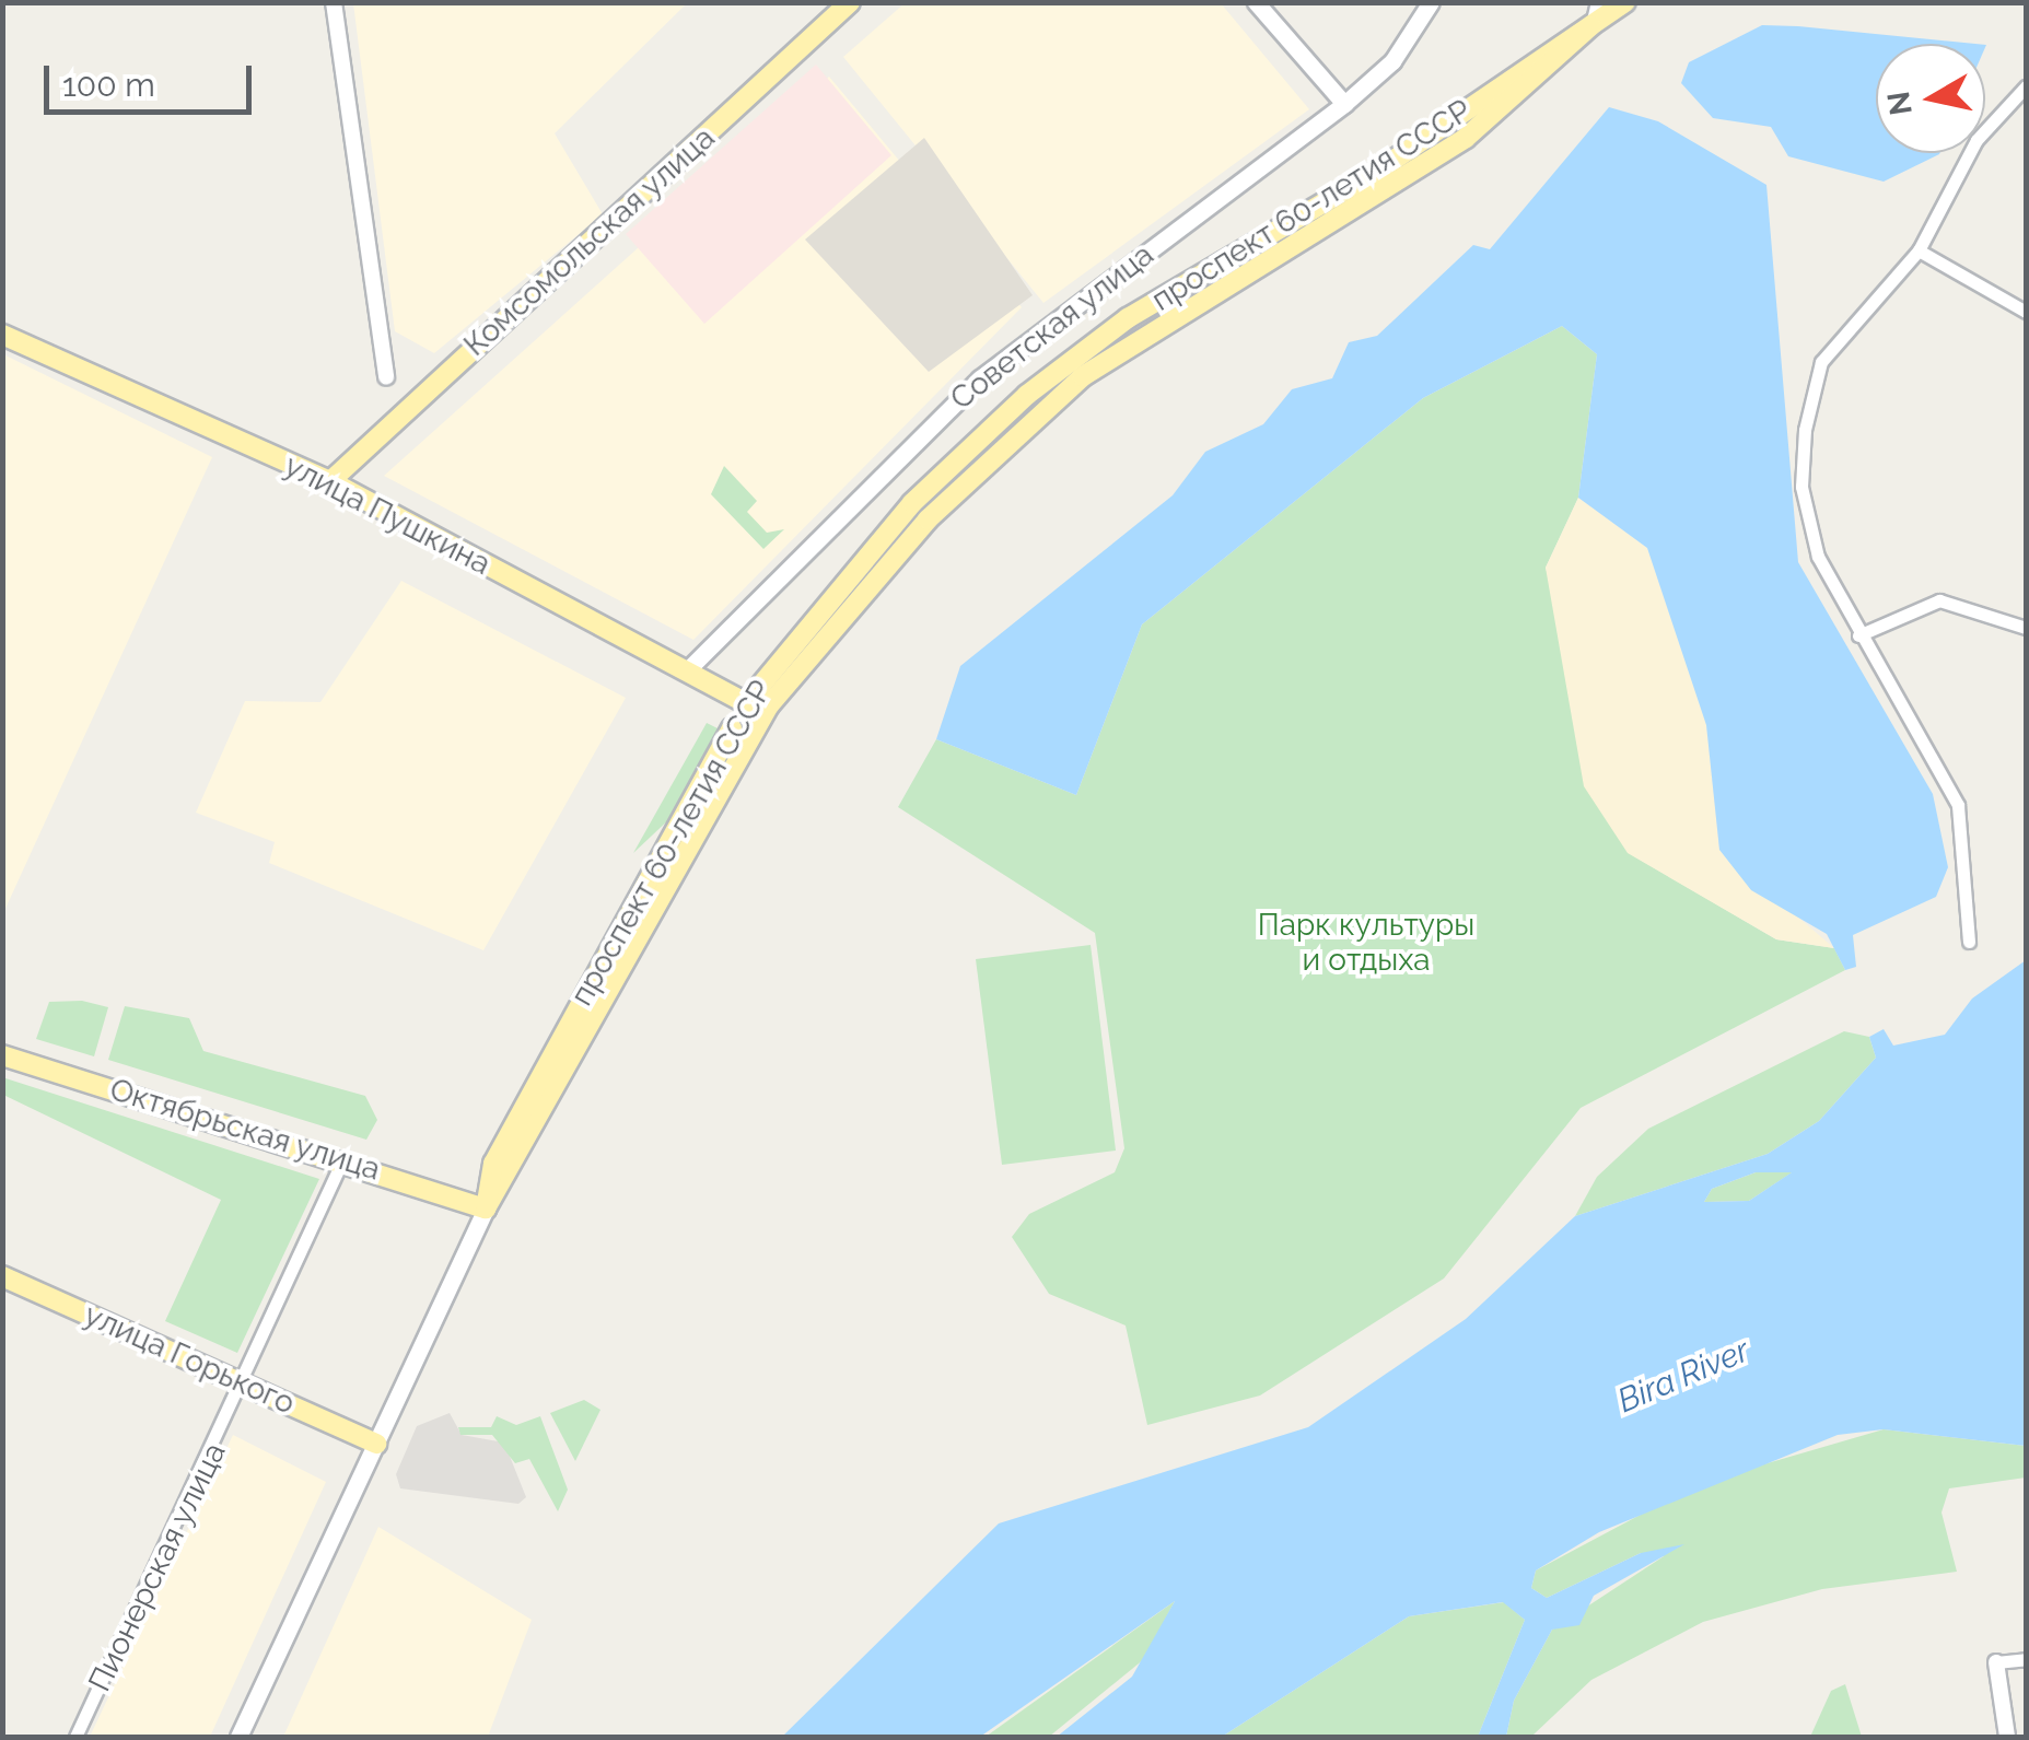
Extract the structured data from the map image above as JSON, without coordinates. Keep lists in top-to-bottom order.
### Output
{
  "streets": {
    "main road": [
      "проспект 60-летия СССР",
      "Комсомольская улица",
      "Советская улица",
      "улица Пушкина",
      "Октябрьская улица",
      "улица Горького"
    ],
    "street": ["Пионерская улица"]
  },
  "crossings": [
    ["проспект 60-летия СССР", "улица Пушкина"],
    ["проспект 60-летия СССР", "Октябрьская улица"],
    ["проспект 60-летия СССР", "улица Горького"],
    ["Комсомольская улица", "улица Пушкина"],
    ["Советская улица", "улица Пушкина"],
    ["Октябрьская улица", "Пионерская улица"],
    ["улица Горького", "Пионерская улица"]
  ],
  "water": ["Bira River"],
  "parks": ["Парк культуры и отдыха"],
  "scale_bar": "100 m",
  "north": "left"
}
